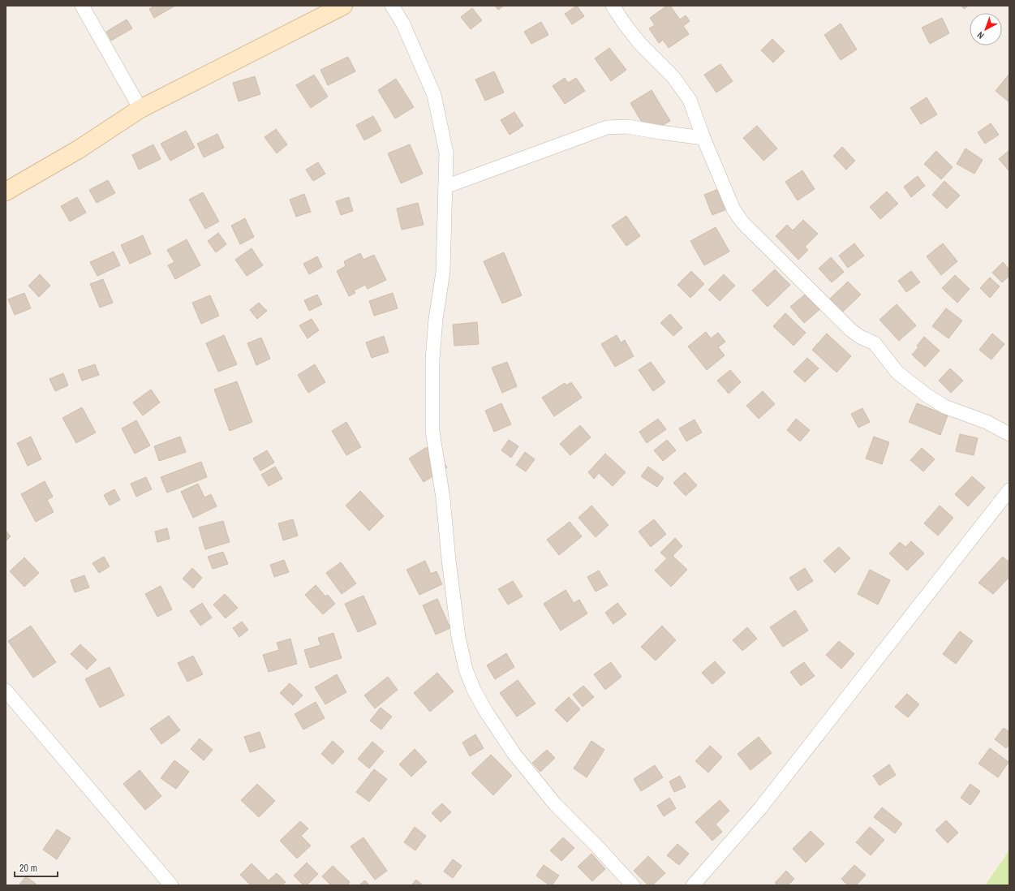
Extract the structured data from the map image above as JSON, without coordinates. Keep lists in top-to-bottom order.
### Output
{
  "scale_bar": "20 m",
  "north": "bottom left"
}
